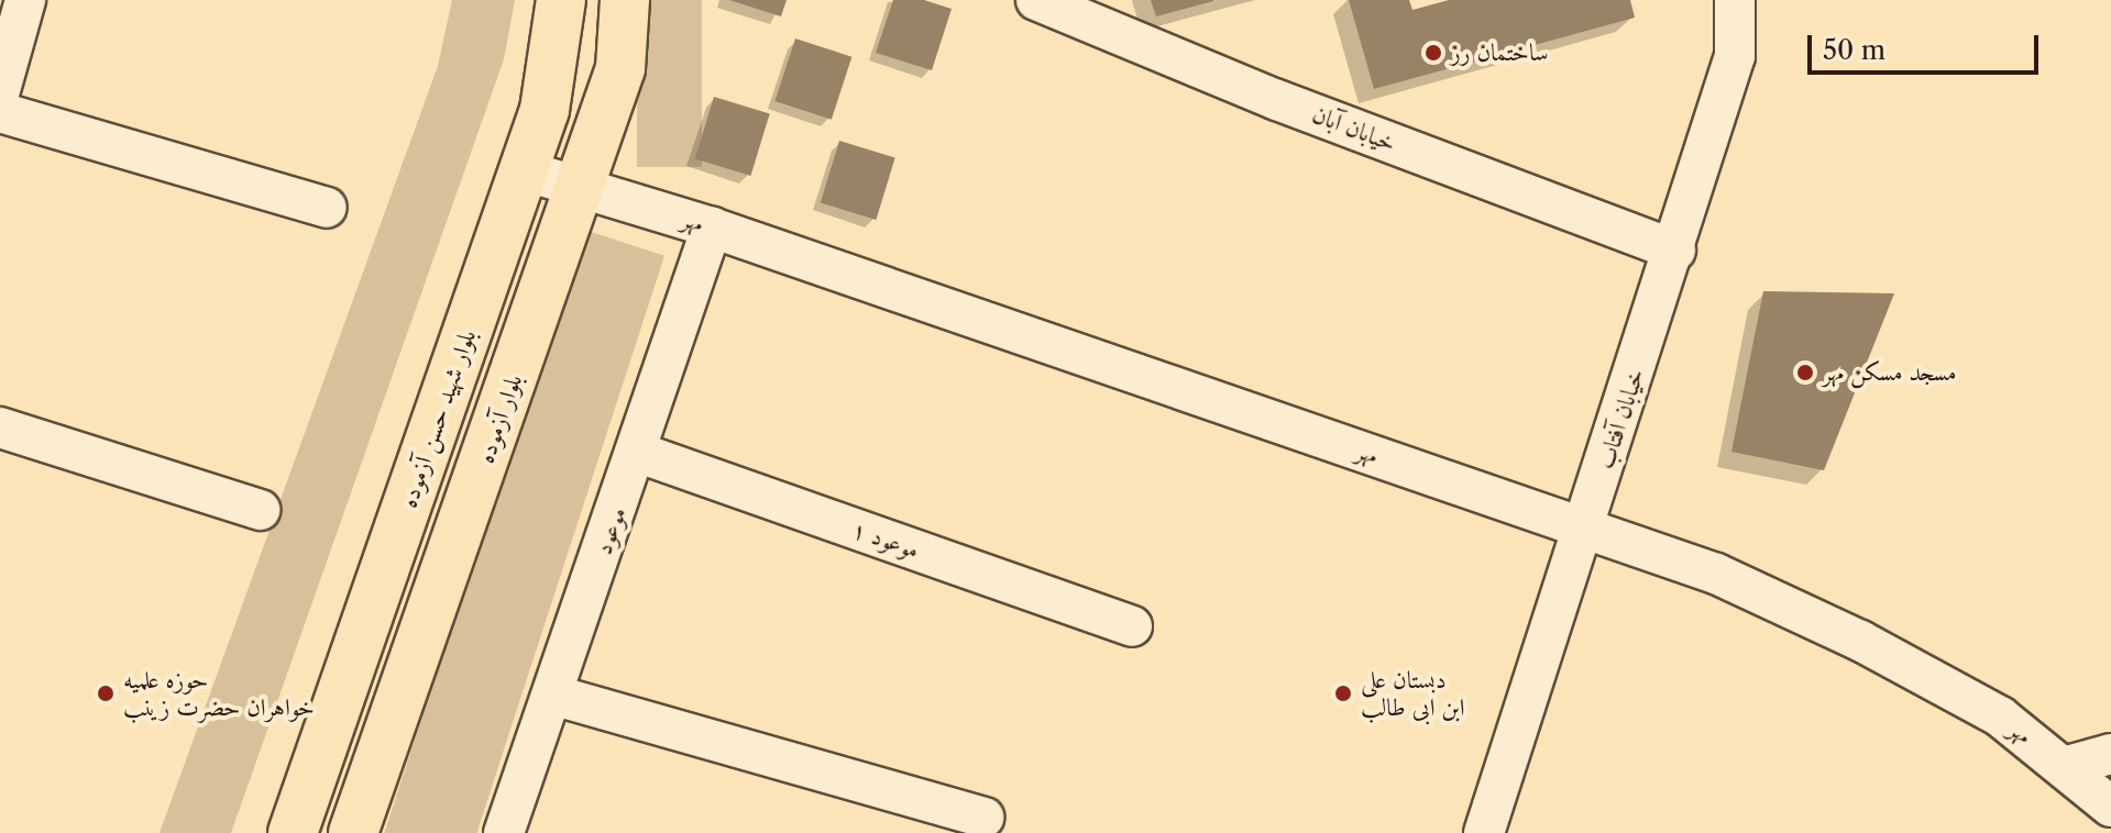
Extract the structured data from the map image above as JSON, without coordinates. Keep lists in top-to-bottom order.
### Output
{
  "streets": {
    "main road": ["بلوار شهید حسن آزموده", "بلوار آزموده"],
    "street": [
      "خیابان آبان",
      "مهر",
      "خیابان آفتاب",
      "موعود",
      "موعود ۱"
    ]
  },
  "crossings": [
    ["خیابان آبان", "خیابان آفتاب"],
    ["مهر", "بلوار شهید حسن آزموده"],
    ["مهر", "بلوار آزموده"],
    ["مهر", "خیابان آفتاب"],
    ["مهر", "موعود"],
    ["موعود", "موعود ۱"]
  ],
  "places": [
    "ساختمان رز",
    "مسجد مسکن مهر",
    "حوزه علمیه خواهران حضرت زینب",
    "دبستان علی ابن ابی طالب"
  ],
  "scale_bar": "50 m"
}
